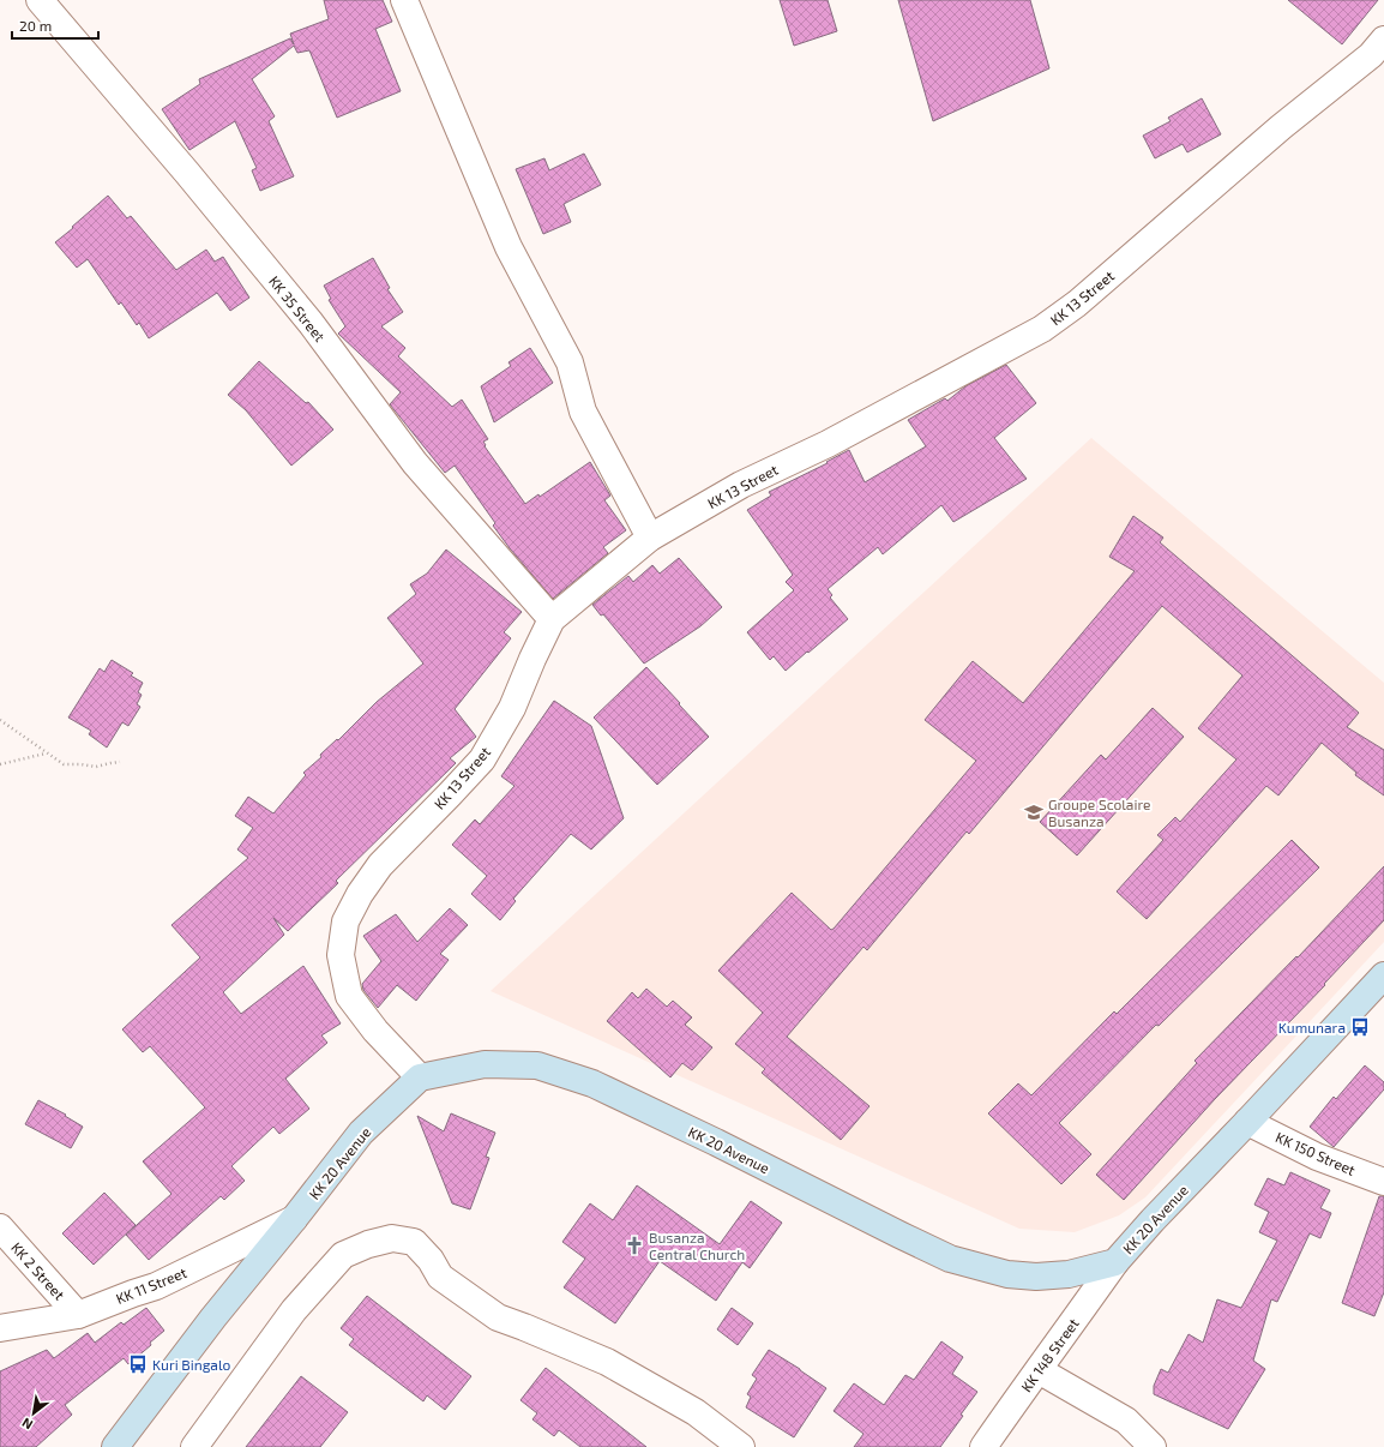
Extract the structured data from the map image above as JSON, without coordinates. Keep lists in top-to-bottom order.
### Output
{
  "streets": {
    "main road": ["KK 20 Avenue"],
    "street": [
      "KK 13 Street",
      "KK 35 Street",
      "KK 150 Street",
      "KK 2 Street",
      "KK 11 Street",
      "KK 148 Street"
    ]
  },
  "crossings": [
    ["KK 13 Street", "KK 35 Street"],
    ["KK 13 Street", "KK 20 Avenue"],
    ["KK 20 Avenue", "KK 150 Street"],
    ["KK 20 Avenue", "KK 11 Street"],
    ["KK 20 Avenue", "KK 148 Street"],
    ["KK 2 Street", "KK 11 Street"]
  ],
  "places": {
    "school or university": ["Groupe Scolaire Busanza"],
    "bus stop": ["Kumunara", "Kuri Bingalo"],
    "church": ["Busanza Central Church"]
  },
  "scale_bar": "20 m",
  "north": "bottom left"
}
